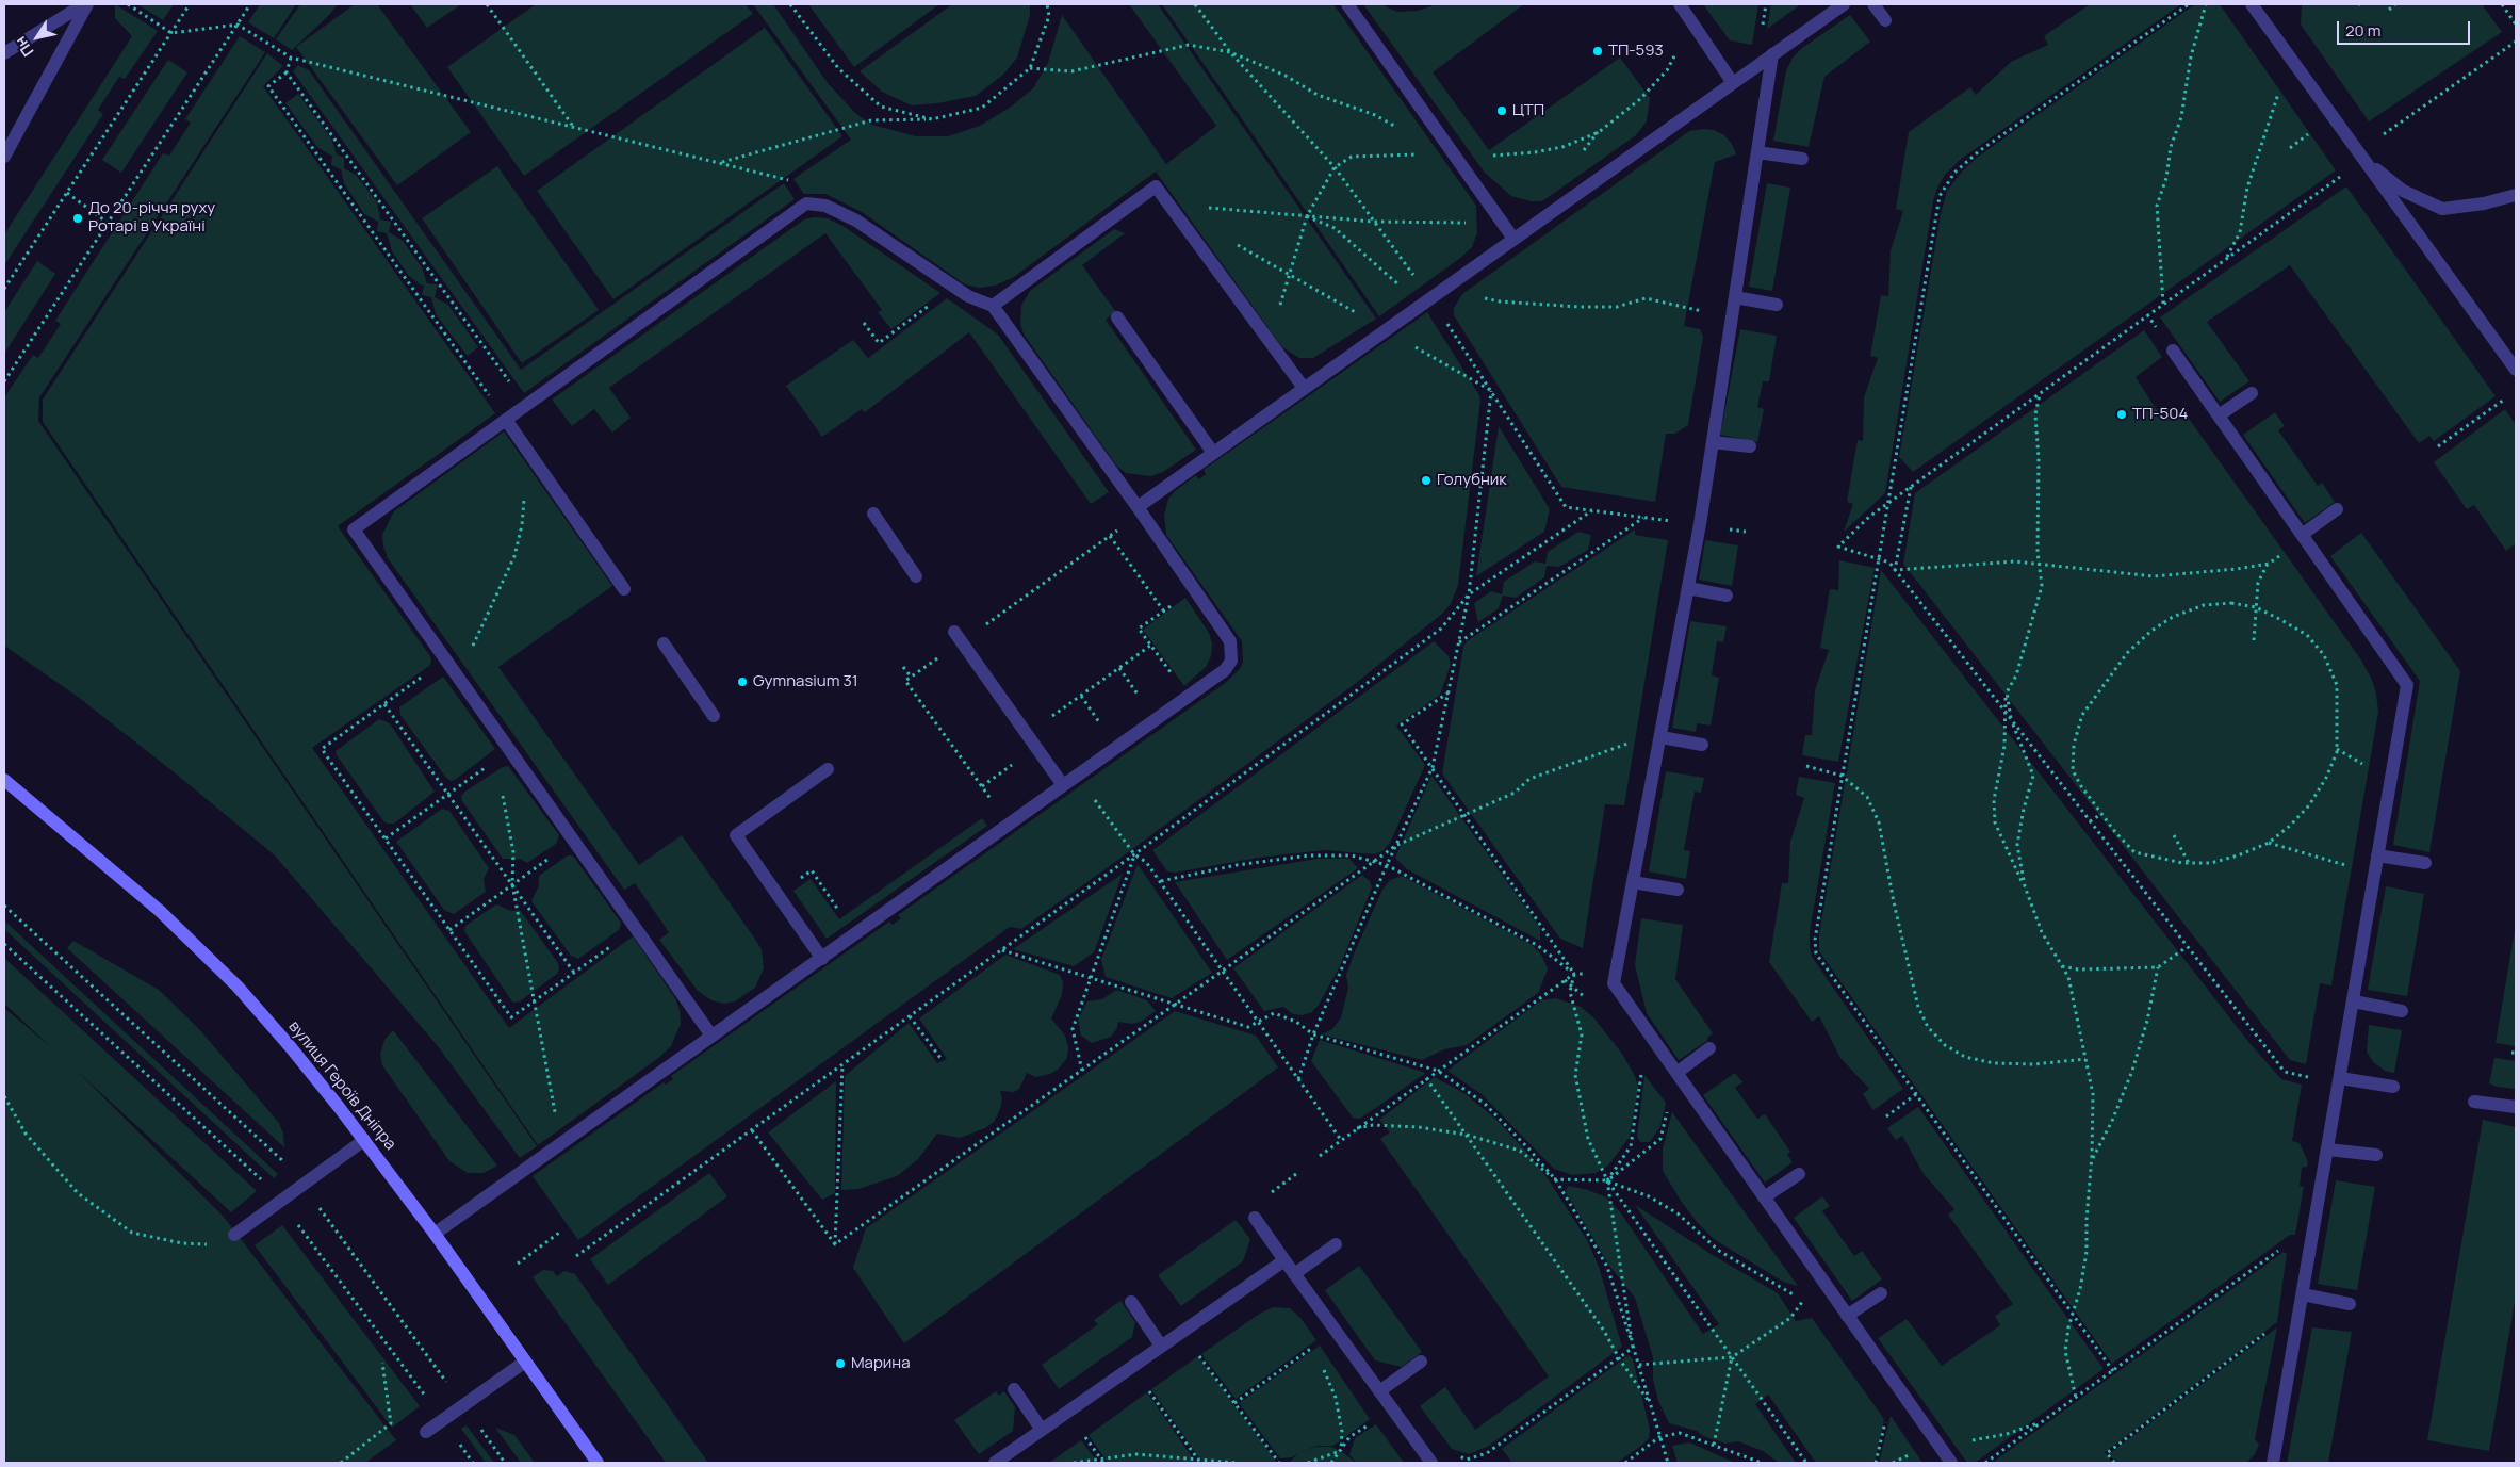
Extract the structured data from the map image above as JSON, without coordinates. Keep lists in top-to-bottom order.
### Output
{
  "streets": {
    "main road": ["вулиця Героїв Дніпра"]
  },
  "places": [
    "ТП-593",
    "ЦТП",
    "До 20-річчя руху Ротарі в Україні",
    "ТП-504",
    "Голубник",
    "Gymnasium 31",
    "Марина"
  ],
  "scale_bar": "20 m",
  "north": "bottom left"
}
